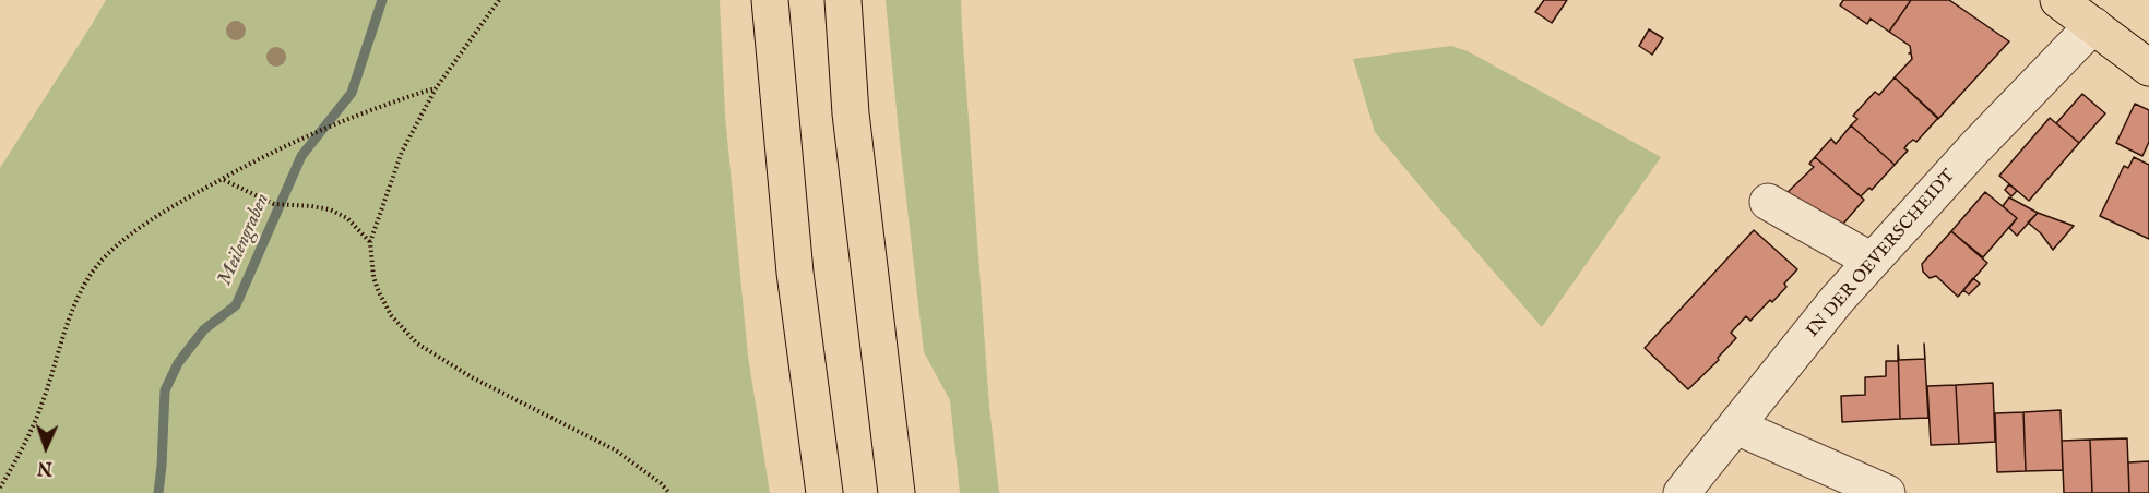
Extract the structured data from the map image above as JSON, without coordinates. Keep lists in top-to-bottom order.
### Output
{
  "streets": {
    "street": ["IN DER OEVERSCHEIDT"]
  },
  "water": ["Meilengraben"],
  "north": "bottom"
}
